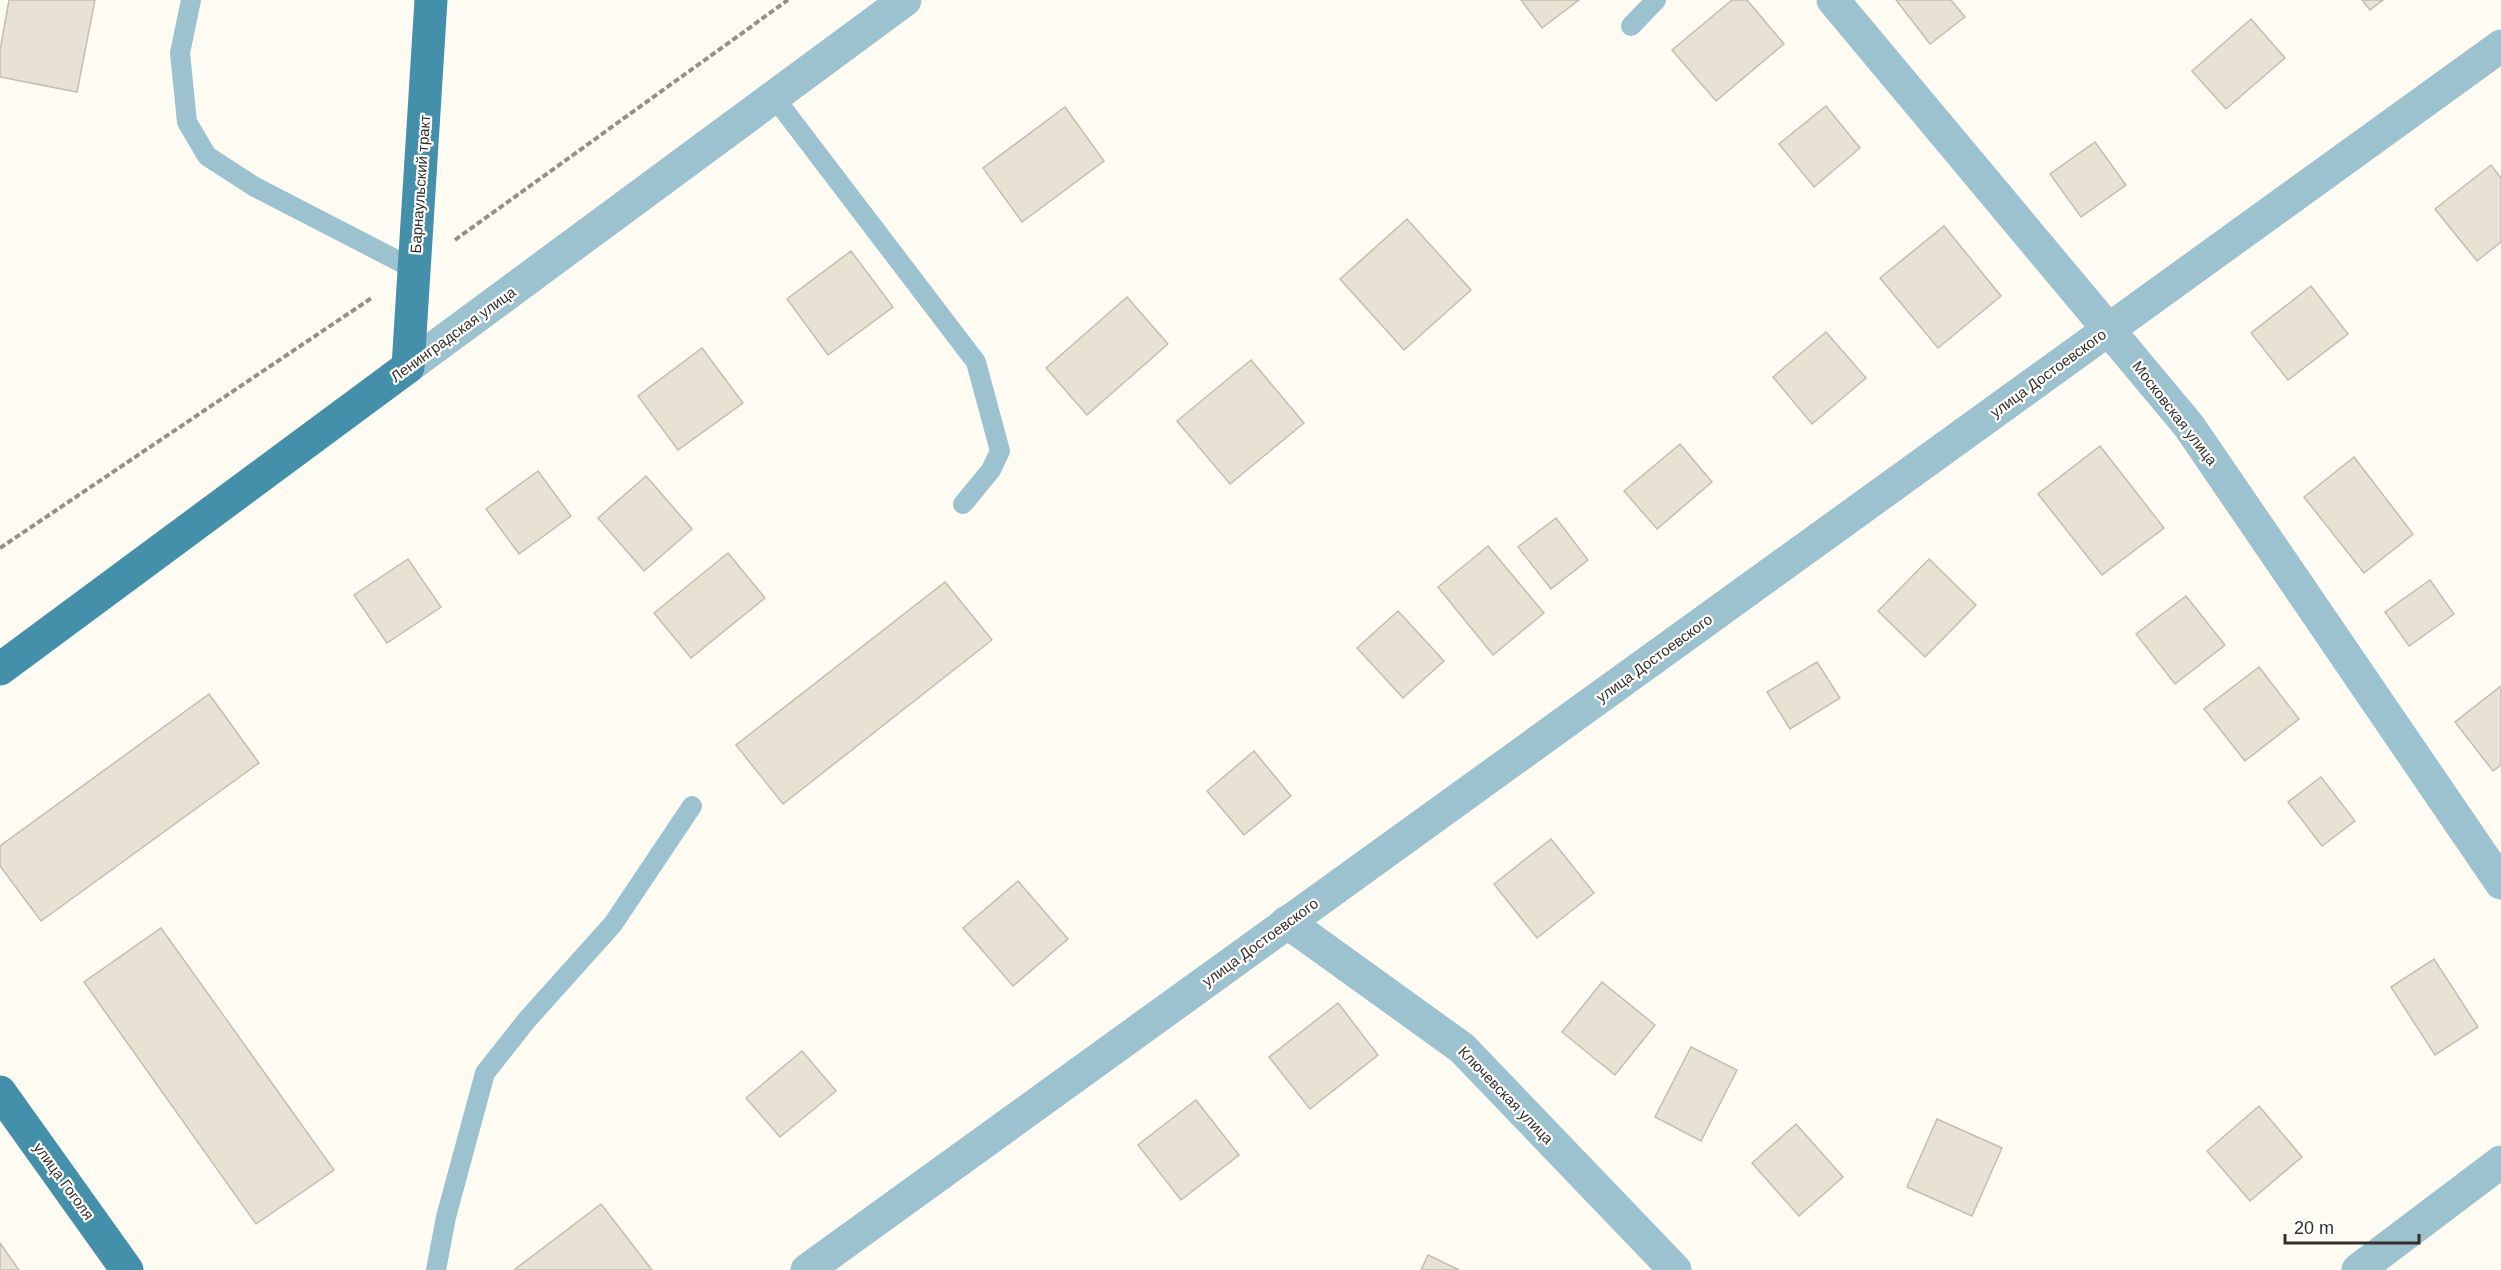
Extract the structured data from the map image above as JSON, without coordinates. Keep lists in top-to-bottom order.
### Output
{
  "streets": {
    "main road": ["Барнаульский тракт", "Ленинградская улица", "улица Гоголя"],
    "street": ["улица Достоевского", "Московская улица", "Ключевская улица"]
  },
  "crossings": [
    ["Барнаульский тракт", "Ленинградская улица"],
    ["улица Достоевского", "Московская улица"],
    ["улица Достоевского", "Ключевская улица"]
  ],
  "scale_bar": "20 m"
}
